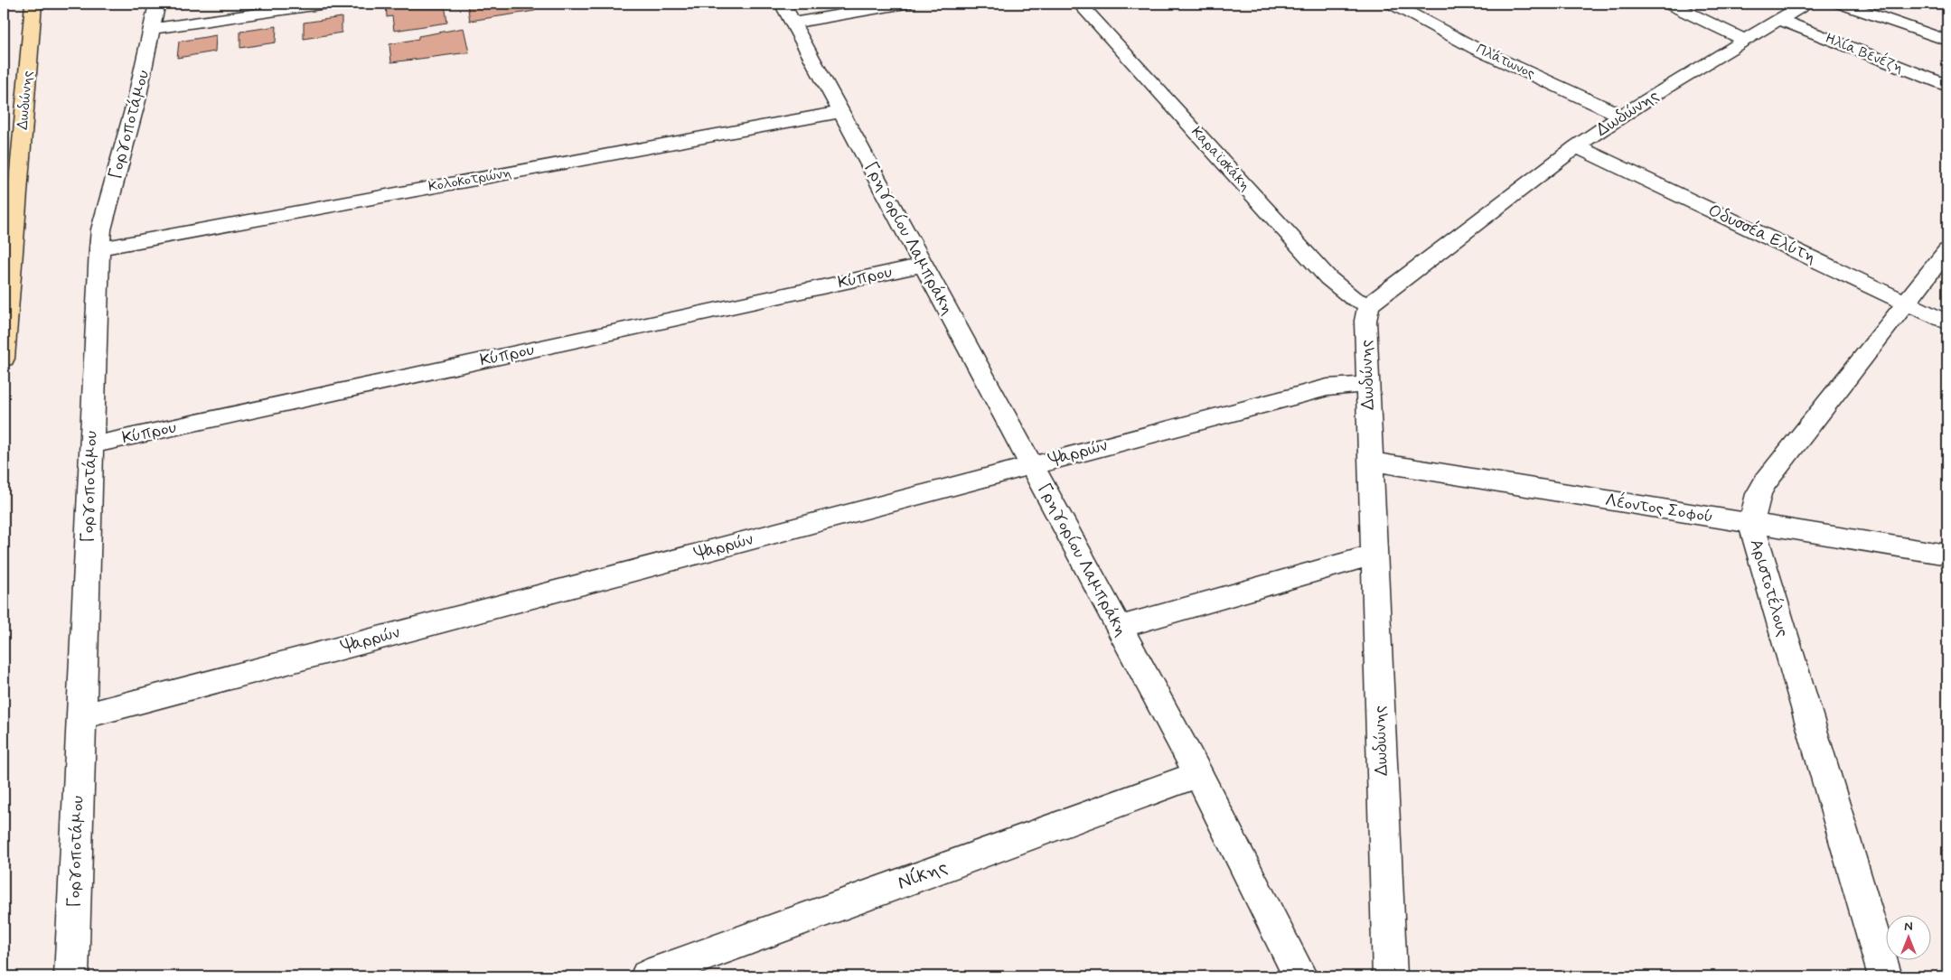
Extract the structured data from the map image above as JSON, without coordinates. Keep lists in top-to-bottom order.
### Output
{
  "streets": {
    "main road": ["Δωδώνης"],
    "street": [
      "Ηλία Βενέζη",
      "Πλάτωνος",
      "Γοργοποτάμου",
      "Καραϊσκάκη",
      "Κολοκοτρώνη",
      "Οδυσσέα Ελύτη",
      "Γρηγορίου Λαμπράκη",
      "Κύπρου",
      "Ψαρρών",
      "Λέοντος Σοφού",
      "Αριστοτέλους",
      "Νίκης"
    ]
  },
  "crossings": [
    ["Ηλία Βενέζη", "Δωδώνης"],
    ["Πλάτωνος", "Δωδώνης"],
    ["Δωδώνης", "Καραϊσκάκη"],
    ["Δωδώνης", "Οδυσσέα Ελύτη"],
    ["Δωδώνης", "Ψαρρών"],
    ["Δωδώνης", "Λέοντος Σοφού"],
    ["Γοργοποτάμου", "Κολοκοτρώνη"],
    ["Γοργοποτάμου", "Κύπρου"],
    ["Γοργοποτάμου", "Ψαρρών"],
    ["Κολοκοτρώνη", "Γρηγορίου Λαμπράκη"],
    ["Οδυσσέα Ελύτη", "Αριστοτέλους"],
    ["Γρηγορίου Λαμπράκη", "Κύπρου"],
    ["Γρηγορίου Λαμπράκη", "Ψαρρών"],
    ["Γρηγορίου Λαμπράκη", "Νίκης"],
    ["Λέοντος Σοφού", "Αριστοτέλους"]
  ],
  "north": "top"
}
